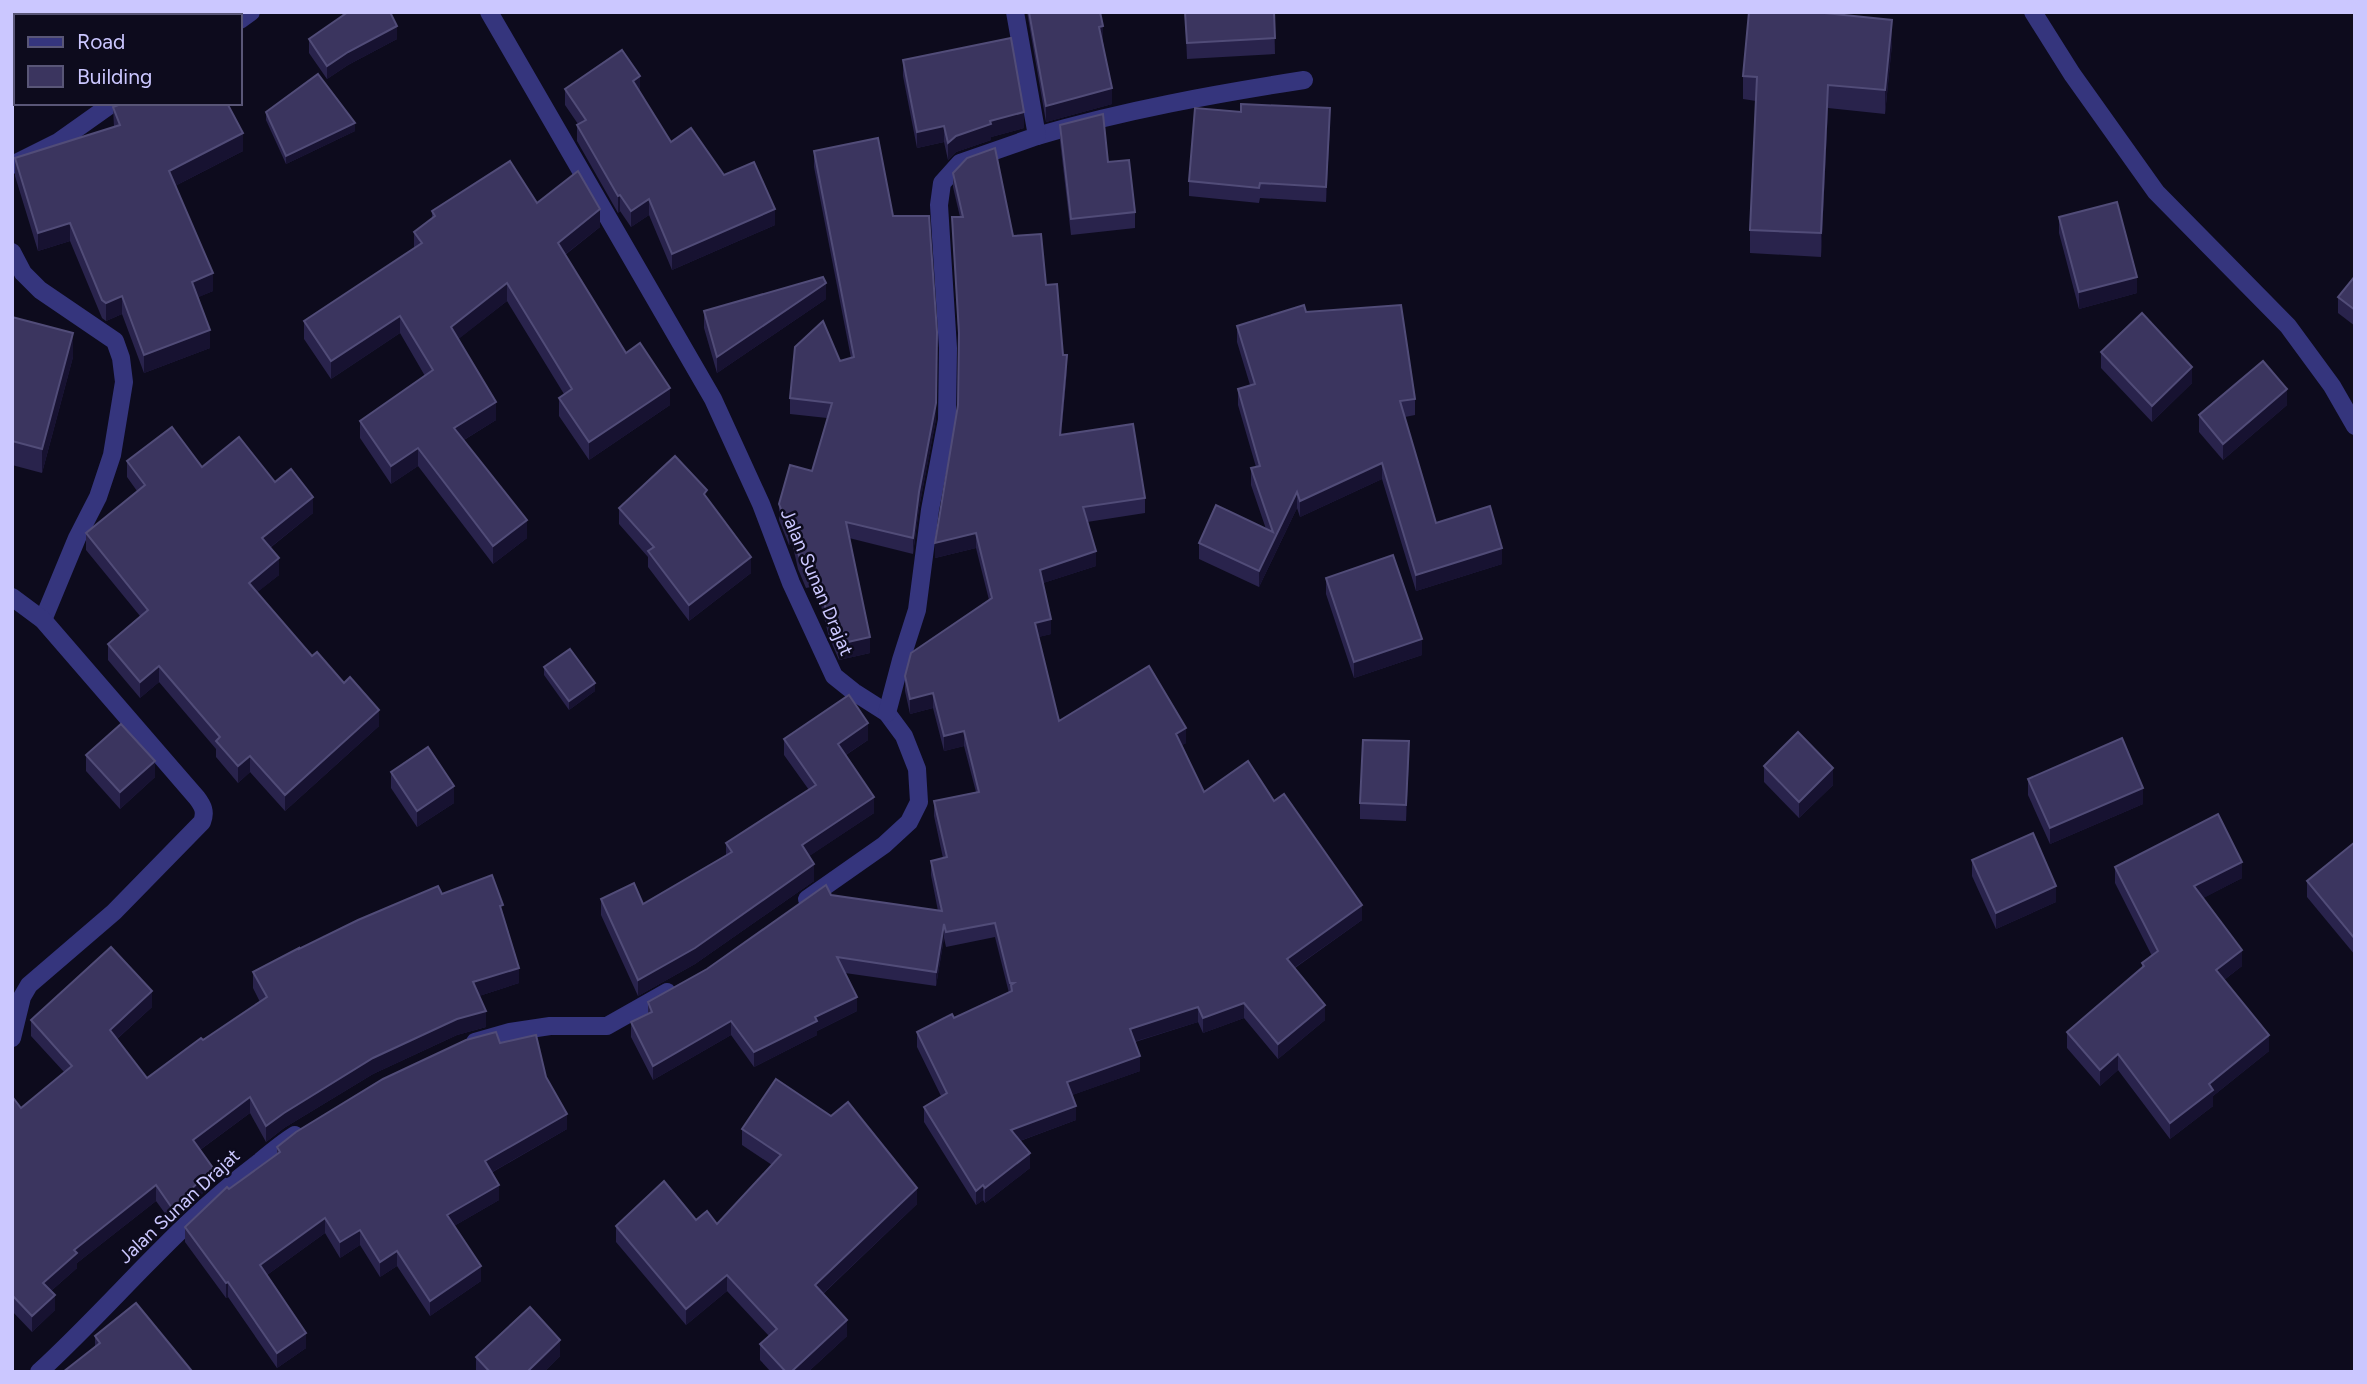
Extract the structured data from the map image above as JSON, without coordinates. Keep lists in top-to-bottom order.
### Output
{
  "streets": {
    "street": ["Jalan Sunan Drajat"]
  },
  "legend": ["Road", "Building"]
}
